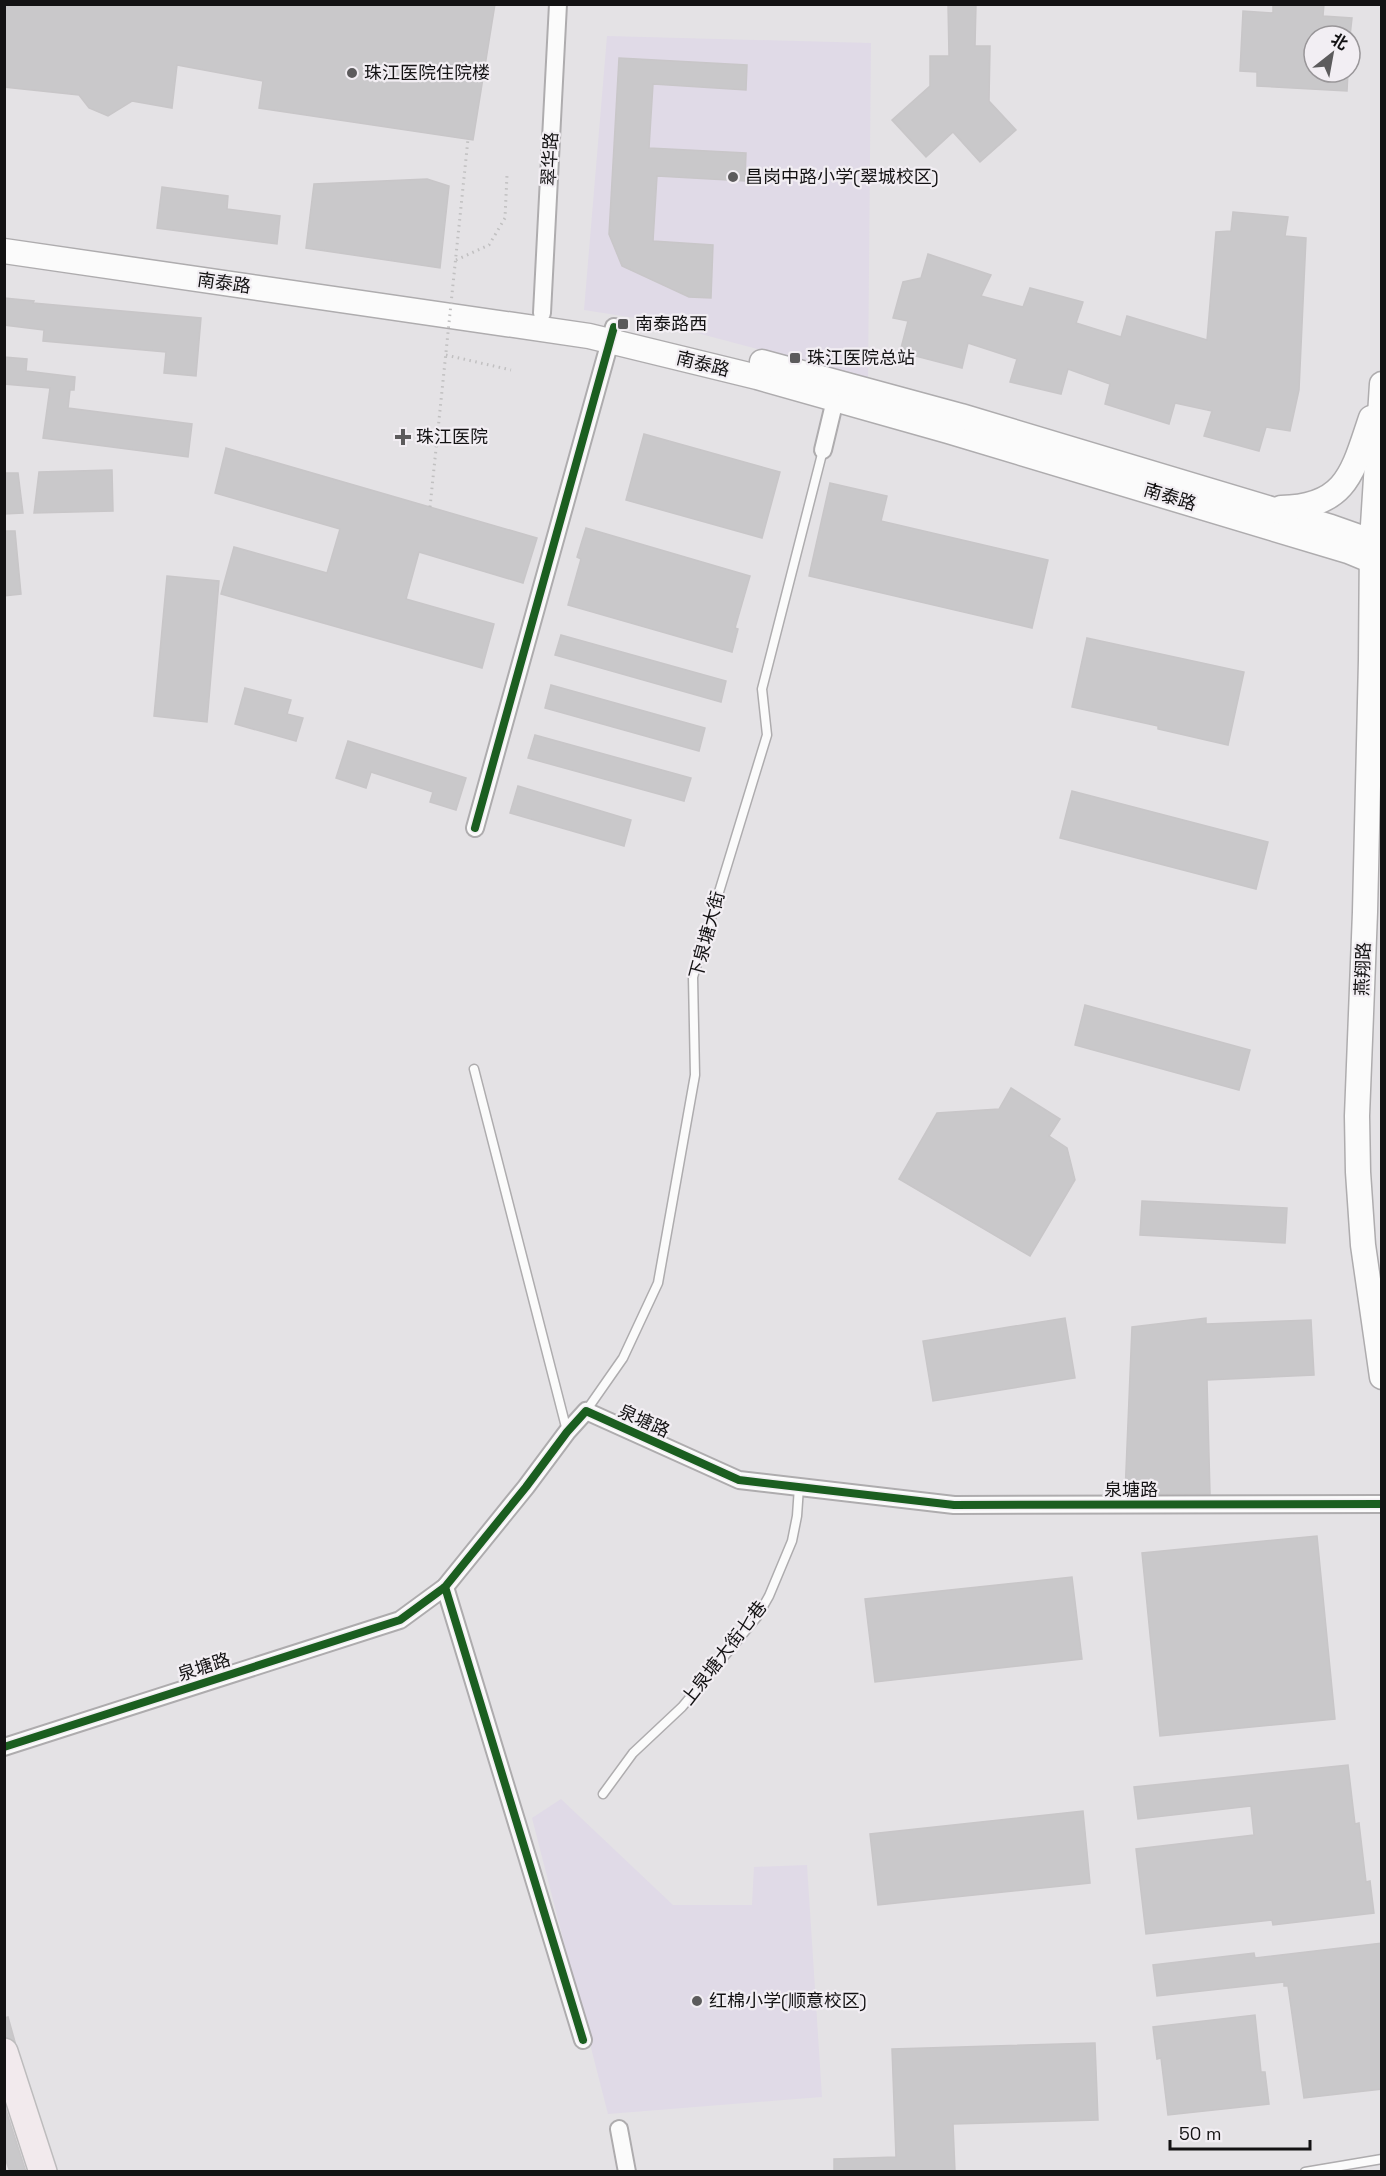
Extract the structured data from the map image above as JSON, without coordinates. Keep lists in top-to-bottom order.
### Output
{
  "streets": {
    "main road": ["南泰路", "燕翔路"],
    "street": ["翠华路", "泉塘路"],
    "lane": ["下泉塘大街", "上泉塘大街七巷"]
  },
  "crossings": [
    ["翠华路", "南泰路"],
    ["南泰路", "燕翔路"],
    ["下泉塘大街", "泉塘路"],
    ["泉塘路", "上泉塘大街七巷"]
  ],
  "places": {
    "other": ["珠江医院住院楼", "昌岗中路小学(翠城校区)", "红棉小学(顺意校区)"],
    "transit": ["南泰路西", "珠江医院总站"],
    "health": ["珠江医院"]
  },
  "scale_bar": "50 m",
  "north": "top right"
}
